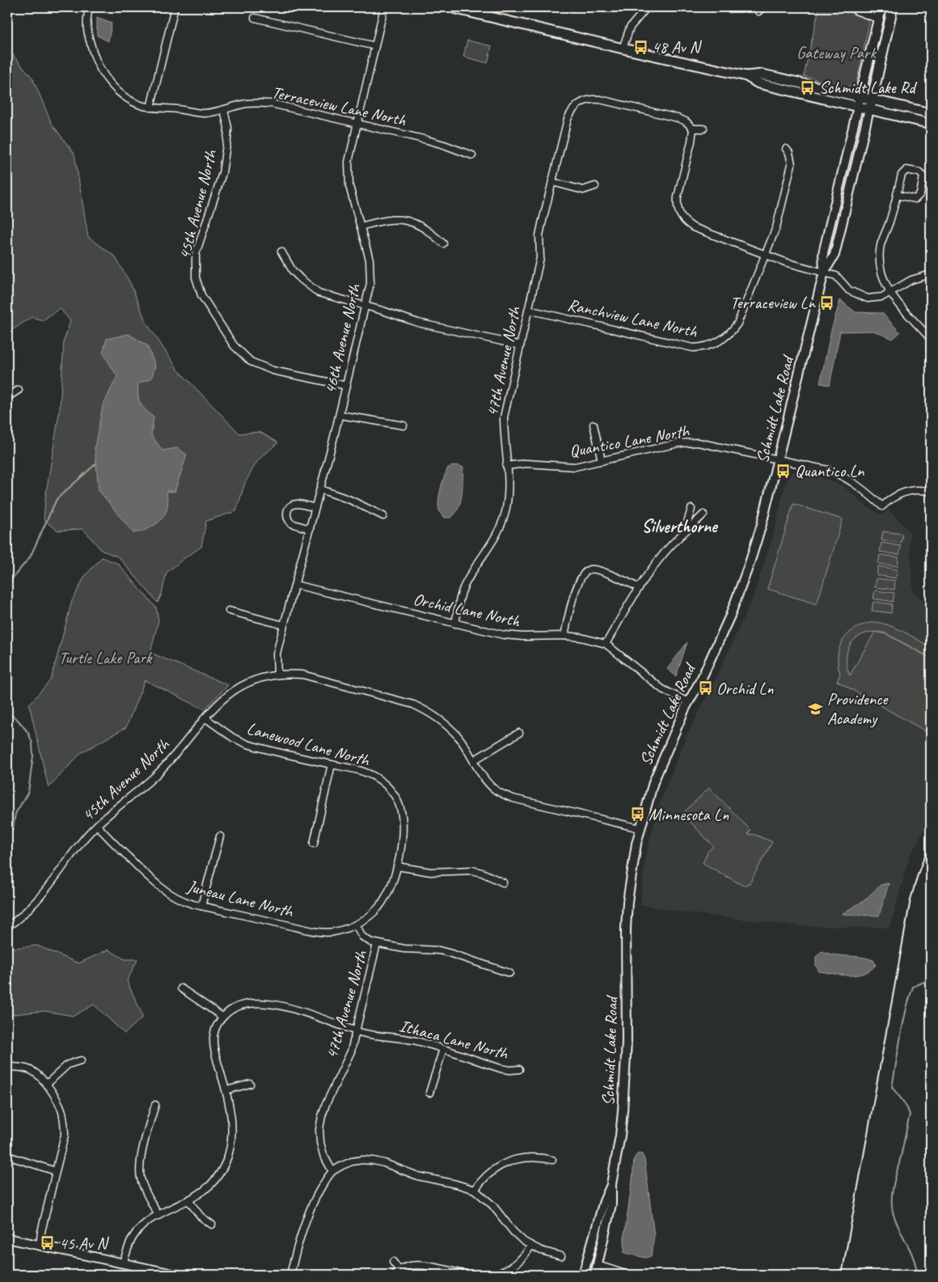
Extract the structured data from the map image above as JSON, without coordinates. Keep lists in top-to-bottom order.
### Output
{
  "streets": {
    "main road": ["Schmidt Lake Road"],
    "street": [
      "Terraceview Lane North",
      "45th Avenue North",
      "Ranchview Lane North",
      "46th Avenue North",
      "47th Avenue North",
      "Quantico Lane North",
      "Orchid Lane North",
      "Lanewood Lane North",
      "Juneau Lane North",
      "Ithaca Lane North"
    ]
  },
  "crossings": [
    ["Terraceview Lane North", "45th Avenue North"],
    ["Terraceview Lane North", "46th Avenue North"],
    ["45th Avenue North", "46th Avenue North"],
    ["45th Avenue North", "Schmidt Lake Road"],
    ["45th Avenue North", "Lanewood Lane North"],
    ["45th Avenue North", "Juneau Lane North"],
    ["Ranchview Lane North", "47th Avenue North"],
    ["46th Avenue North", "Orchid Lane North"],
    ["47th Avenue North", "Quantico Lane North"],
    ["47th Avenue North", "Orchid Lane North"],
    ["47th Avenue North", "Lanewood Lane North"],
    ["47th Avenue North", "Juneau Lane North"],
    ["47th Avenue North", "Ithaca Lane North"],
    ["Schmidt Lake Road", "Quantico Lane North"],
    ["Schmidt Lake Road", "Orchid Lane North"]
  ],
  "districts": ["Silverthorne"],
  "parks": ["Gateway Park", "Turtle Lake Park"],
  "places": {
    "bus stop": [
      "48 Av N",
      "Schmidt Lake Rd",
      "Terraceview Ln",
      "Quantico Ln",
      "Orchid Ln",
      "Minnesota Ln",
      "45 Av N"
    ],
    "school or university": ["Providence Academy"]
  }
}
